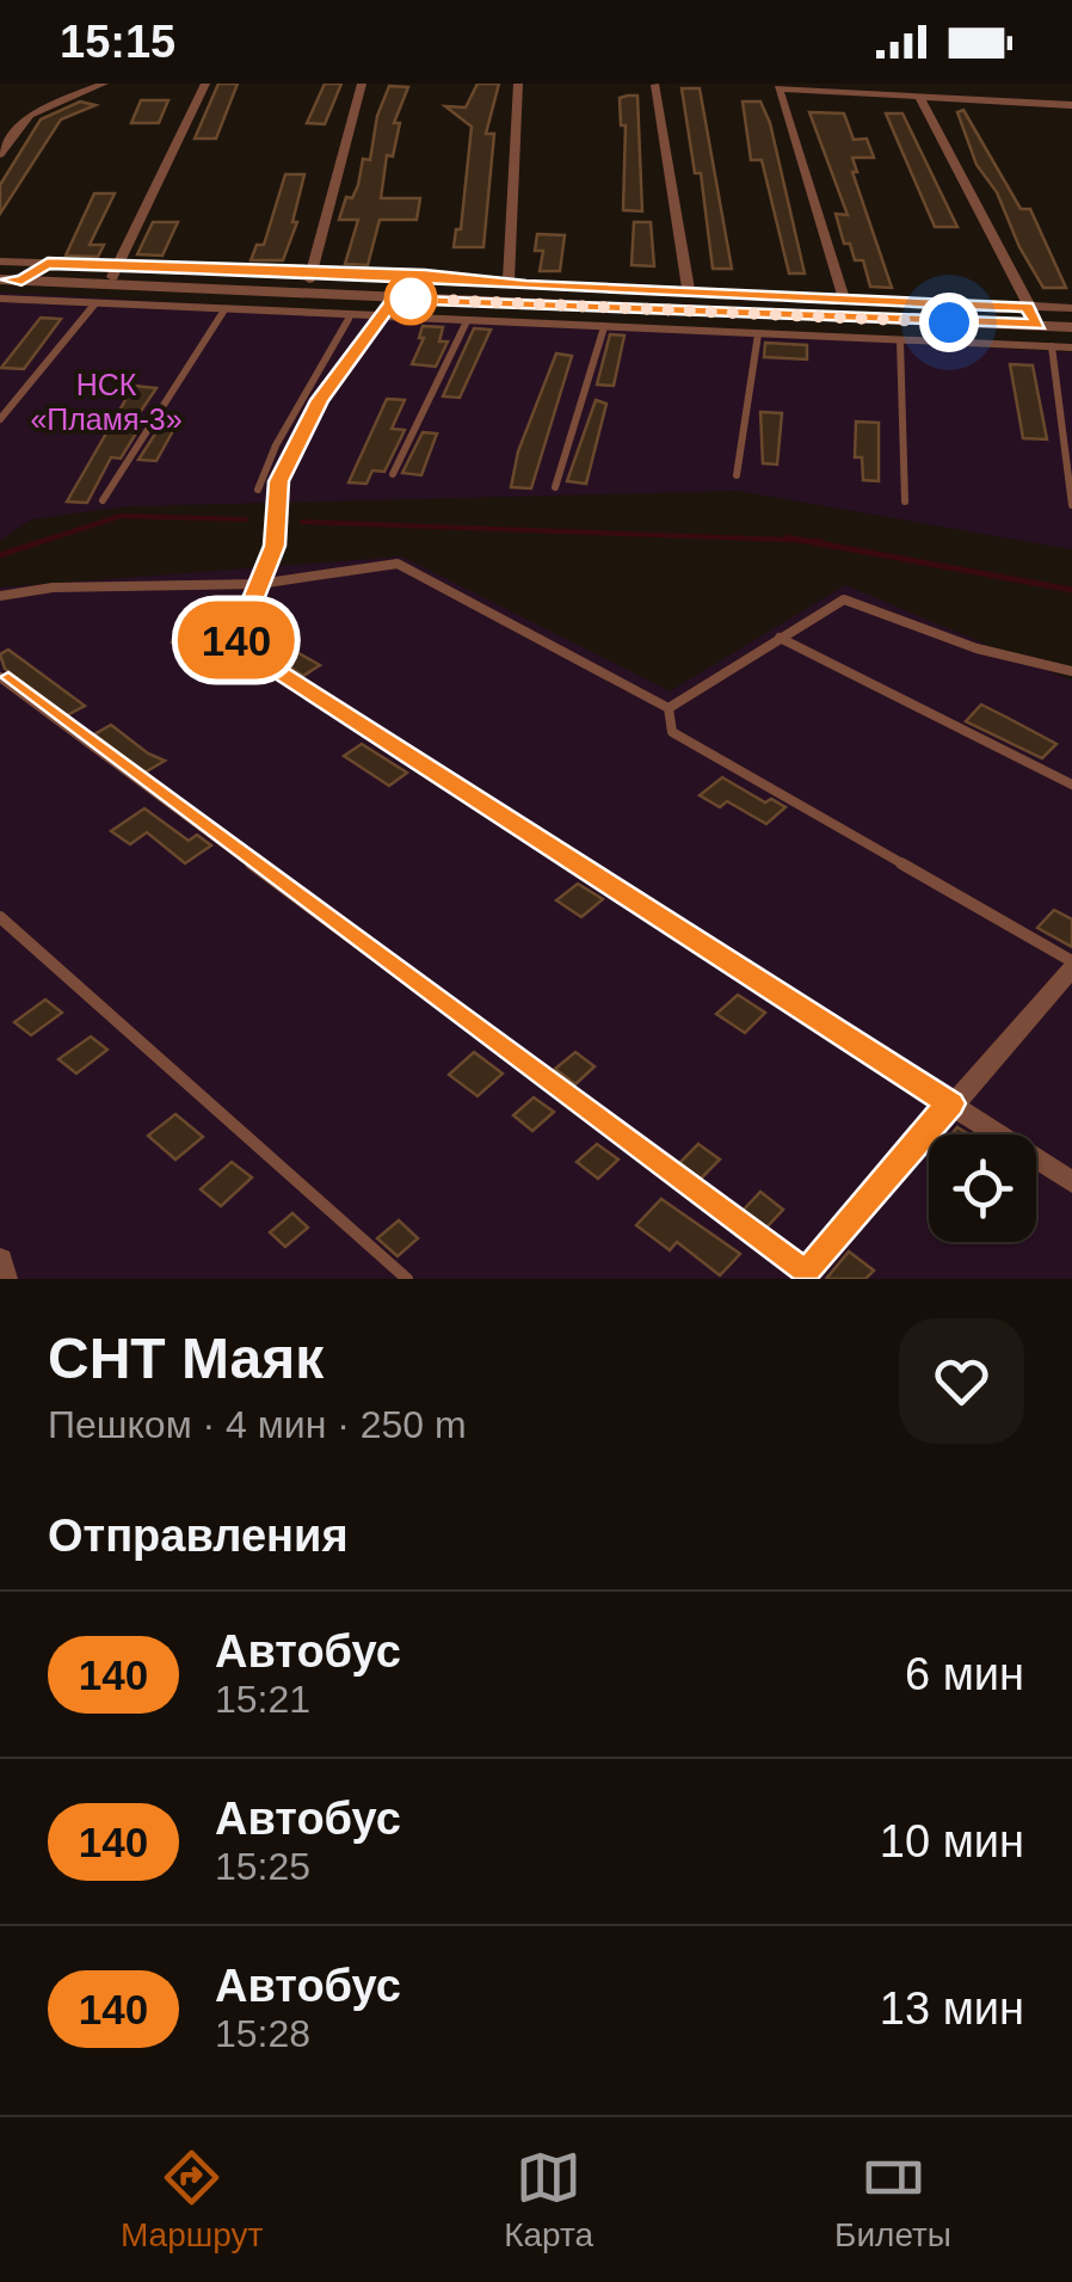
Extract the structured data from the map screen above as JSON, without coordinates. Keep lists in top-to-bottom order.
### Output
{
  "parks": ["НСК «Пламя-3»"],
  "lines": ["bus line 140"],
  "page": {
    "status": "15:15",
    "on_map": "140",
    "heading": [
      ["СНТ Маяк", "Пешком · 4 мин · 250 m"],
      "Отправления"
    ],
    "list": [
      {
        "mark": "140",
        "name": "Автобус",
        "note": "15:21",
        "value": "6 мин"
      },
      {
        "mark": "140",
        "name": "Автобус",
        "note": "15:25",
        "value": "10 мин"
      },
      {
        "mark": "140",
        "name": "Автобус",
        "note": "15:28",
        "value": "13 мин"
      }
    ],
    "tabs": ["Маршрут", "Карта", "Билеты"]
  }
}
